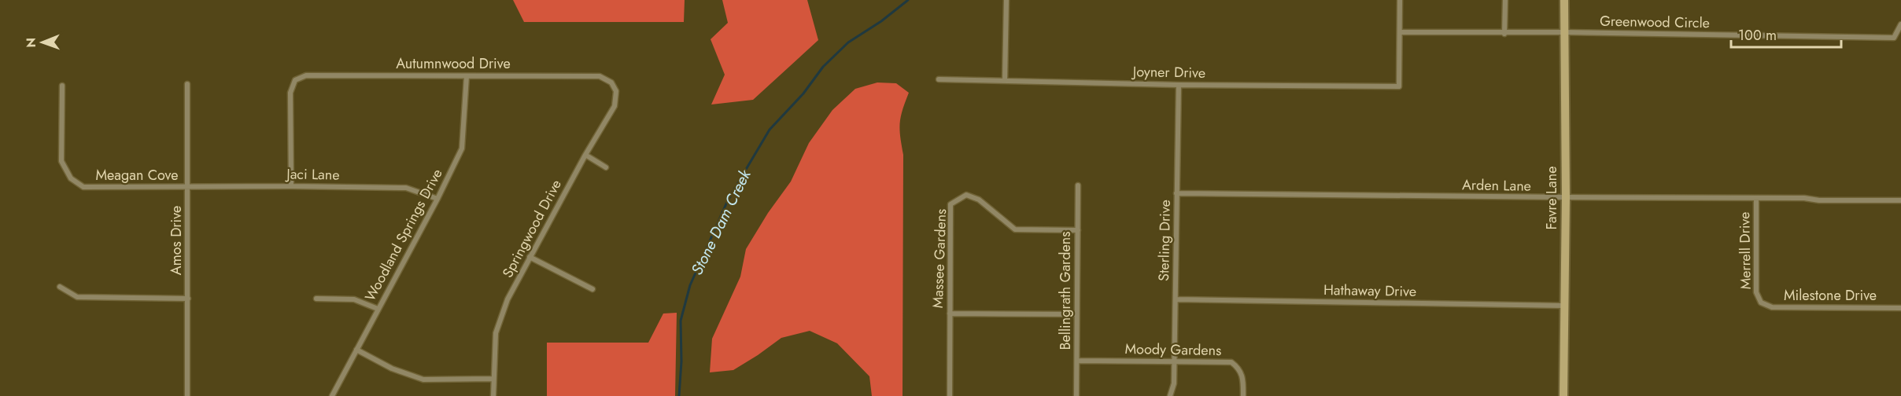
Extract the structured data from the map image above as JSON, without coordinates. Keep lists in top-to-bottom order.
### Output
{
  "streets": {
    "street": [
      "Greenwood Circle",
      "Autumnwood Drive",
      "Joyner Drive",
      "Jaci Lane",
      "Meagan Cove",
      "Arden Lane",
      "Favre Lane",
      "Springwood Drive",
      "Woodland Springs Drive",
      "Amos Drive",
      "Sterling Drive",
      "Merrell Drive",
      "Massee Gardens",
      "Bellingrath Gardens",
      "Hathaway Drive",
      "Milestone Drive",
      "Moody Gardens"
    ]
  },
  "crossings": [
    ["Greenwood Circle", "Joyner Drive"],
    ["Greenwood Circle", "Favre Lane"],
    ["Autumnwood Drive", "Jaci Lane"],
    ["Autumnwood Drive", "Springwood Drive"],
    ["Autumnwood Drive", "Woodland Springs Drive"],
    ["Joyner Drive", "Sterling Drive"],
    ["Jaci Lane", "Meagan Cove"],
    ["Jaci Lane", "Woodland Springs Drive"],
    ["Jaci Lane", "Amos Drive"],
    ["Meagan Cove", "Amos Drive"],
    ["Arden Lane", "Favre Lane"],
    ["Arden Lane", "Sterling Drive"],
    ["Arden Lane", "Merrell Drive"],
    ["Favre Lane", "Hathaway Drive"],
    ["Sterling Drive", "Hathaway Drive"],
    ["Sterling Drive", "Moody Gardens"],
    ["Merrell Drive", "Milestone Drive"],
    ["Massee Gardens", "Bellingrath Gardens"],
    ["Bellingrath Gardens", "Moody Gardens"]
  ],
  "water": ["Stone Dam Creek"],
  "scale_bar": "100 m",
  "north": "left"
}
